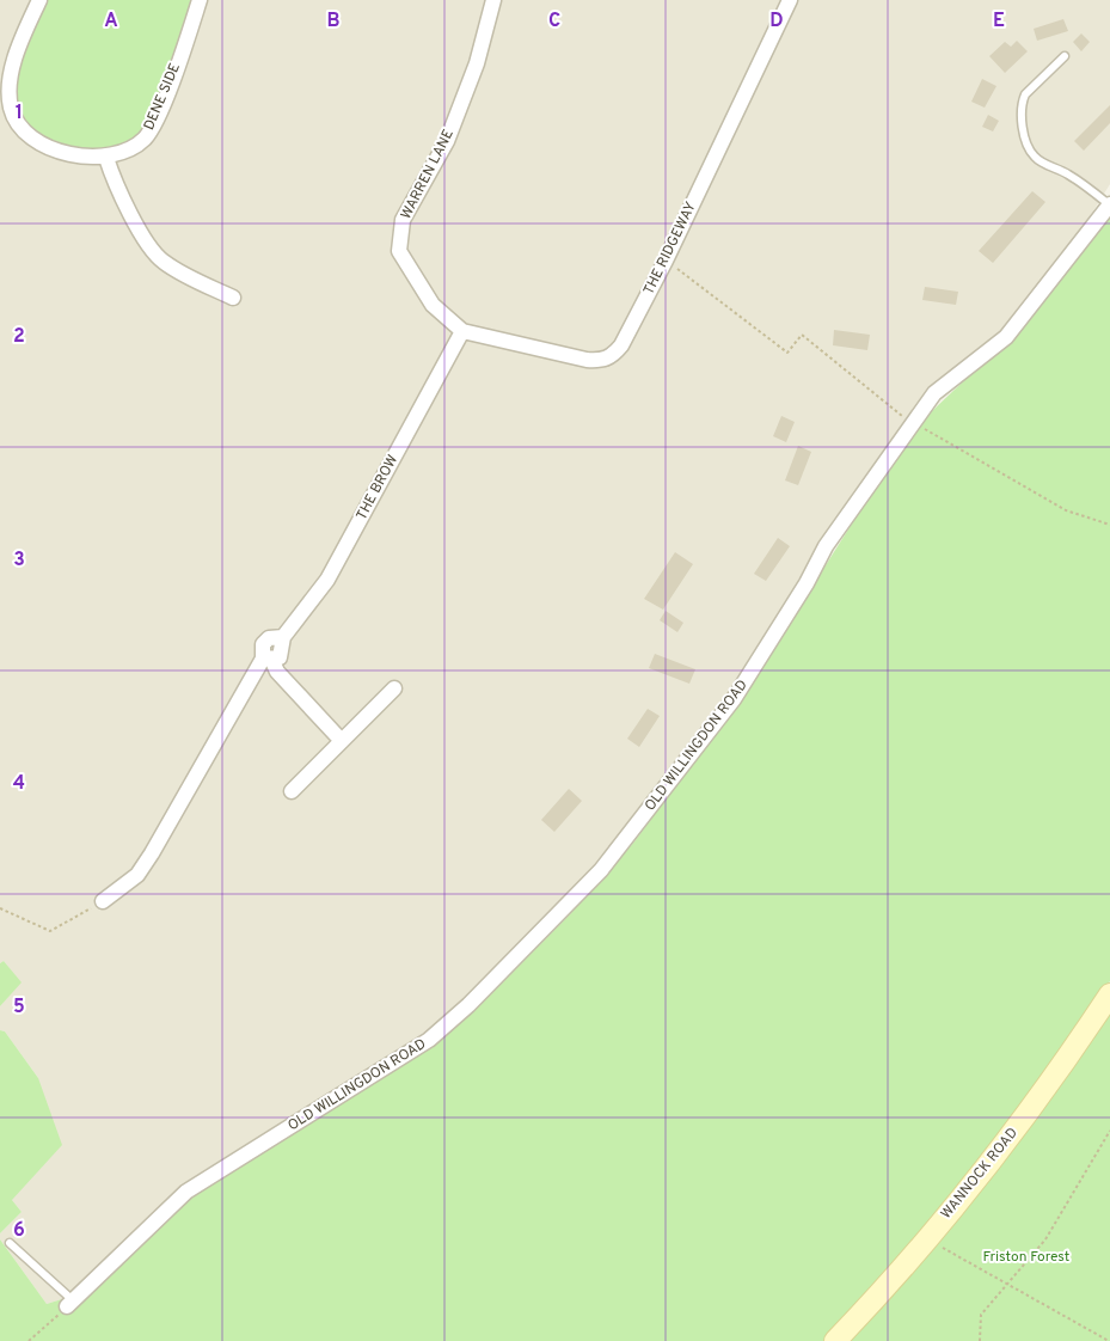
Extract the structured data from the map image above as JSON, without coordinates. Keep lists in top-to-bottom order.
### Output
{
  "streets": {
    "street": [
      "DENE SIDE",
      "WARREN LANE",
      "THE RIDGEWAY",
      "THE BROW",
      "OLD WILLINGDON ROAD",
      "WANNOCK ROAD"
    ]
  },
  "crossings": [
    ["WARREN LANE", "THE RIDGEWAY"],
    ["WARREN LANE", "THE BROW"],
    ["THE RIDGEWAY", "THE BROW"]
  ],
  "parks": ["Friston Forest"],
  "grid": {
    "columns": [
      "A",
      "B",
      "C",
      "D",
      "E"
    ],
    "rows": [
      "1",
      "2",
      "3",
      "4",
      "5",
      "6"
    ]
  }
}
